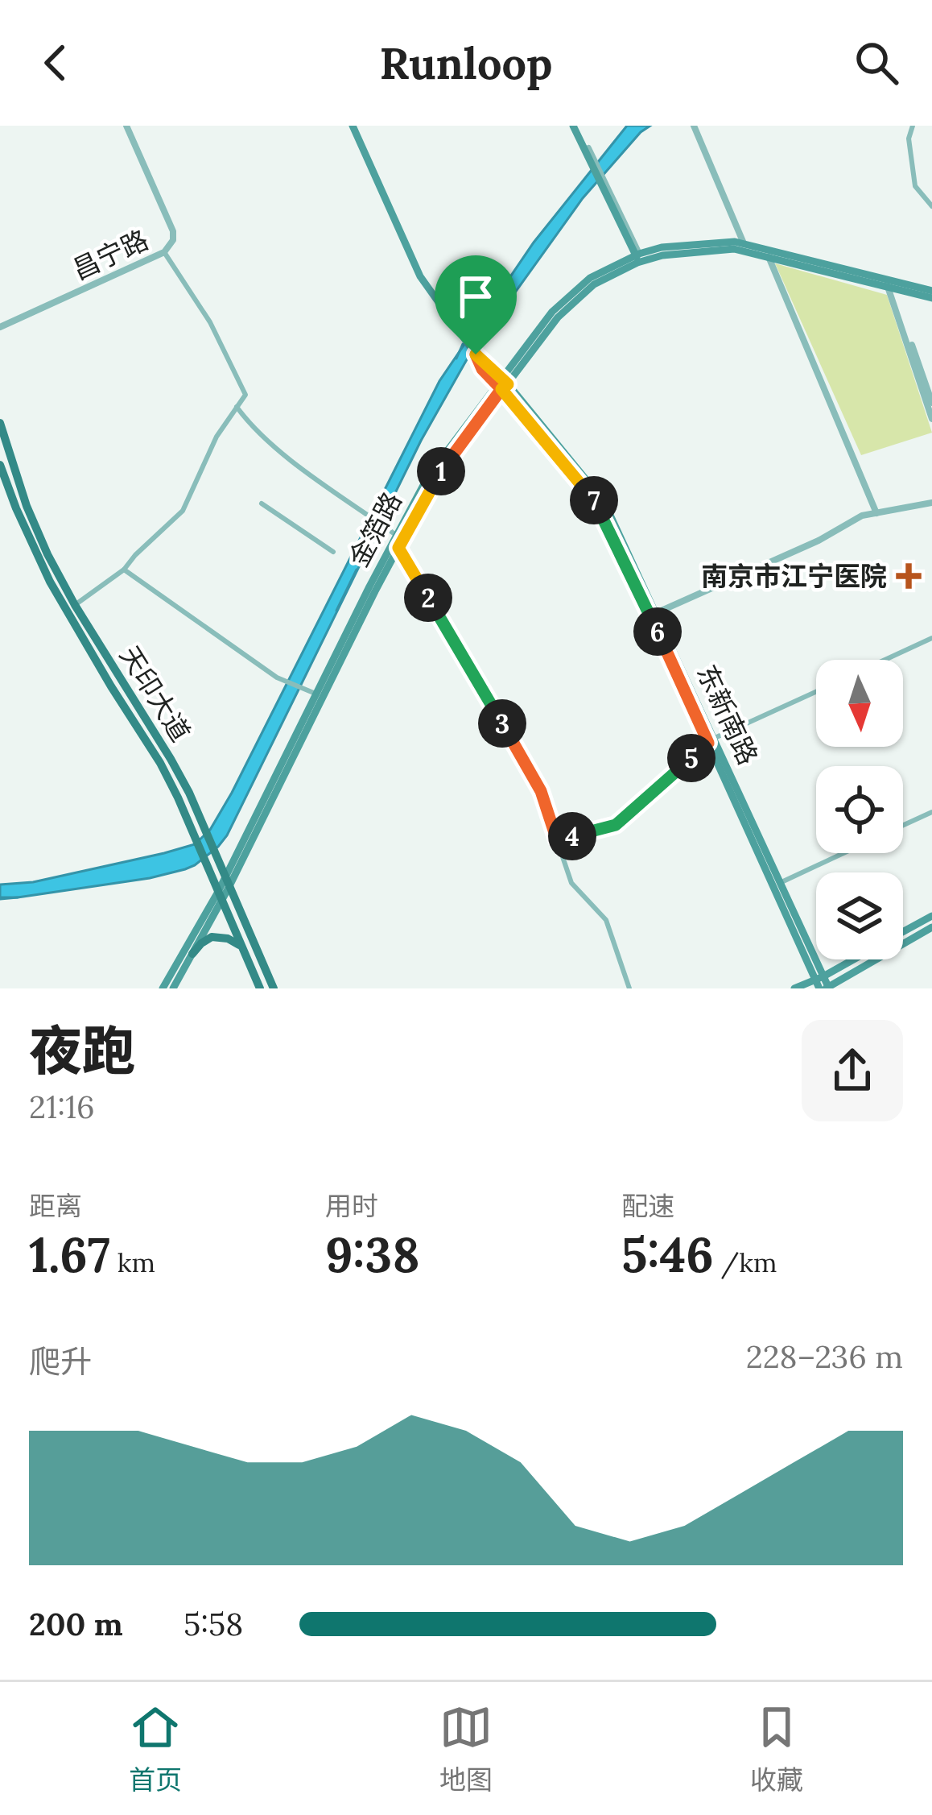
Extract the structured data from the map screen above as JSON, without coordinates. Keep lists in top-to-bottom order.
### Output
{
  "streets": {
    "main road": ["金箔路", "天印大道", "东新南路"],
    "street": ["昌宁路"]
  },
  "crossings": [
    ["金箔路", "天印大道"],
    ["金箔路", "东新南路"]
  ],
  "places": {
    "health": ["南京市江宁医院"]
  },
  "north": "bottom",
  "page": {
    "header": "Runloop",
    "pins": [
      "1",
      "7",
      "2",
      "6",
      "3",
      "5",
      "4"
    ],
    "heading": ["夜跑", "21:16"],
    "stats": [
      ["距离", "1.67 km"],
      ["用时", "9:38"],
      ["配速", "5:46 /km"]
    ],
    "chart": ["爬升", "228–236 m"],
    "list": [
      {
        "name": "200 m",
        "note": "5:58"
      }
    ],
    "tabs": ["首页", "地图", "收藏"]
  }
}
